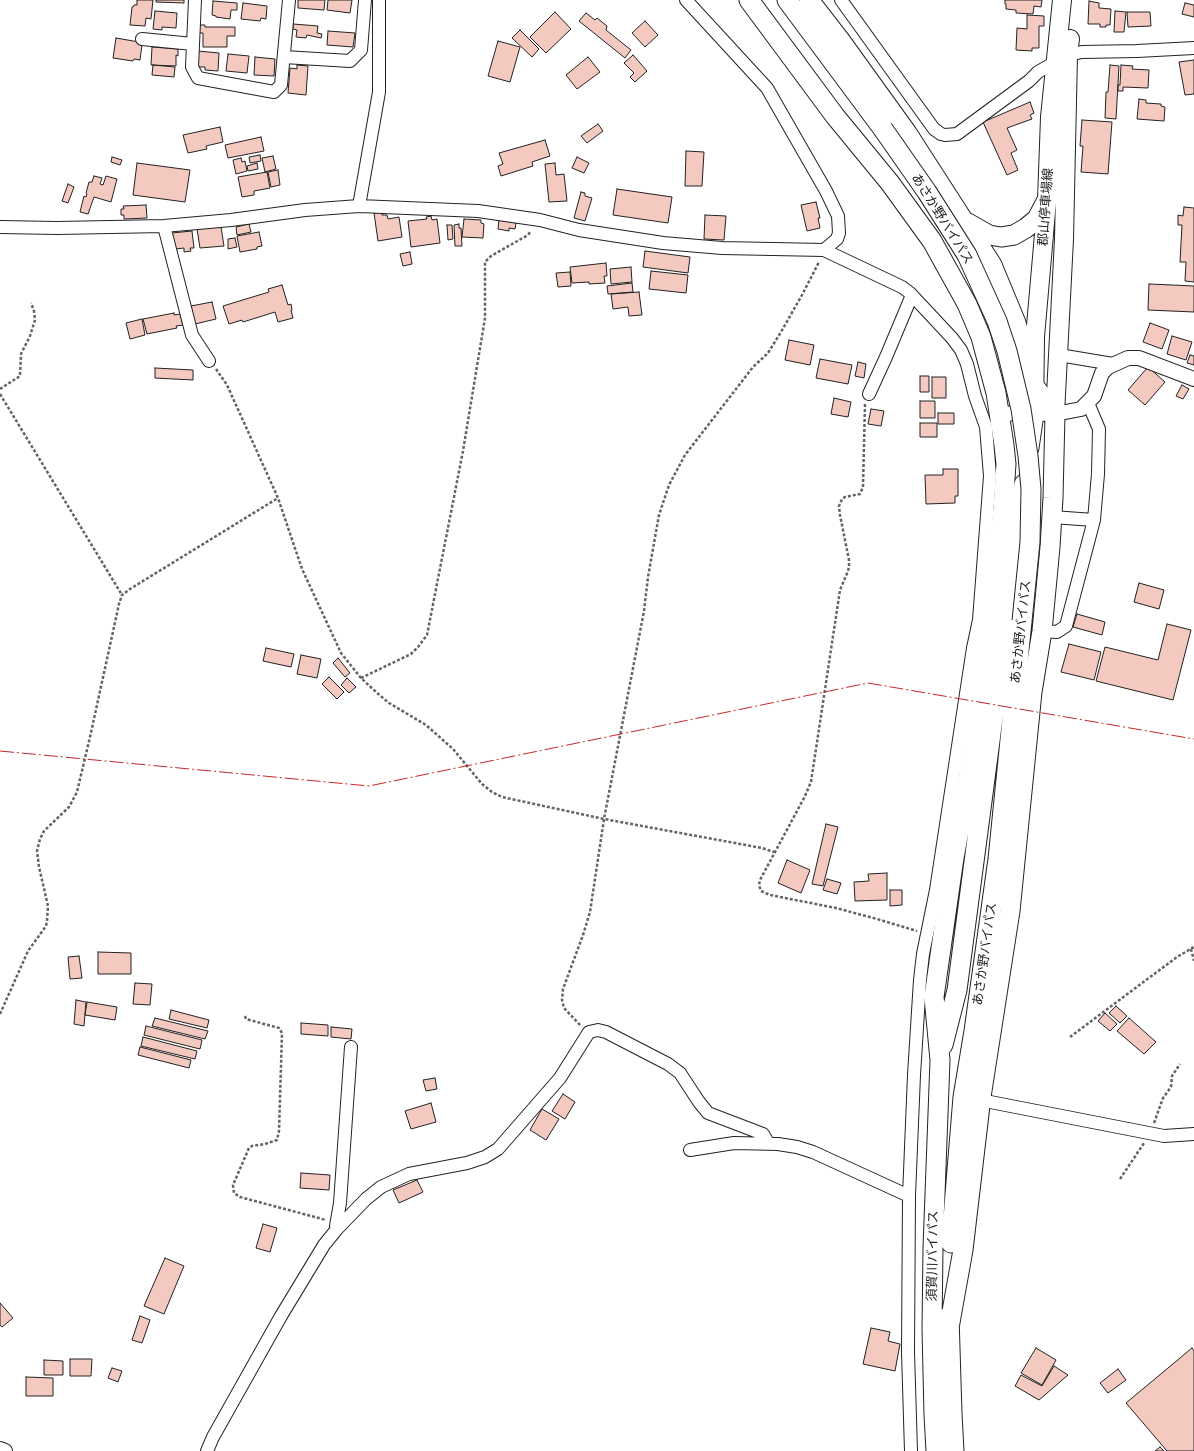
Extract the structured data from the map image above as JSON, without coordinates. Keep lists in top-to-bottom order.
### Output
{
  "streets": {
    "highway": ["あさか野バイパス", "須賀川バイパス"],
    "main road": ["郡山停車場線"]
  },
  "crossings": [
    ["あさか野バイパス", "須賀川バイパス"]
  ]
}
